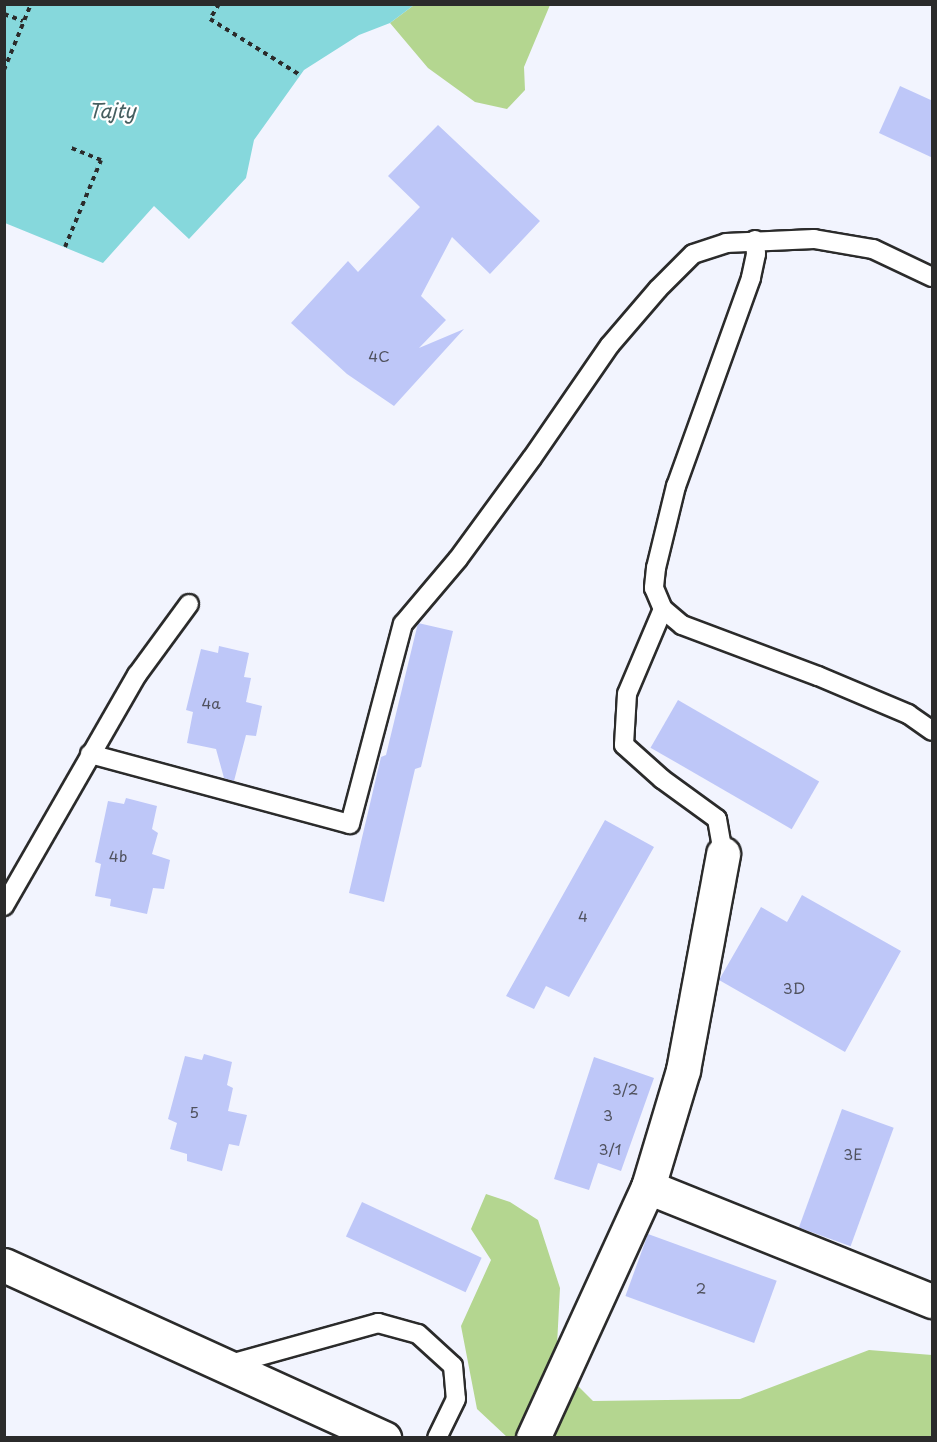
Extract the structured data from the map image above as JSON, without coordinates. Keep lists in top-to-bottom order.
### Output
{
  "water": ["Tajty"],
  "house_numbers": [
    "4C",
    "4a",
    "4b",
    "4",
    "3D",
    "3/2",
    "5",
    "3",
    "3/1",
    "3E",
    "2"
  ]
}
